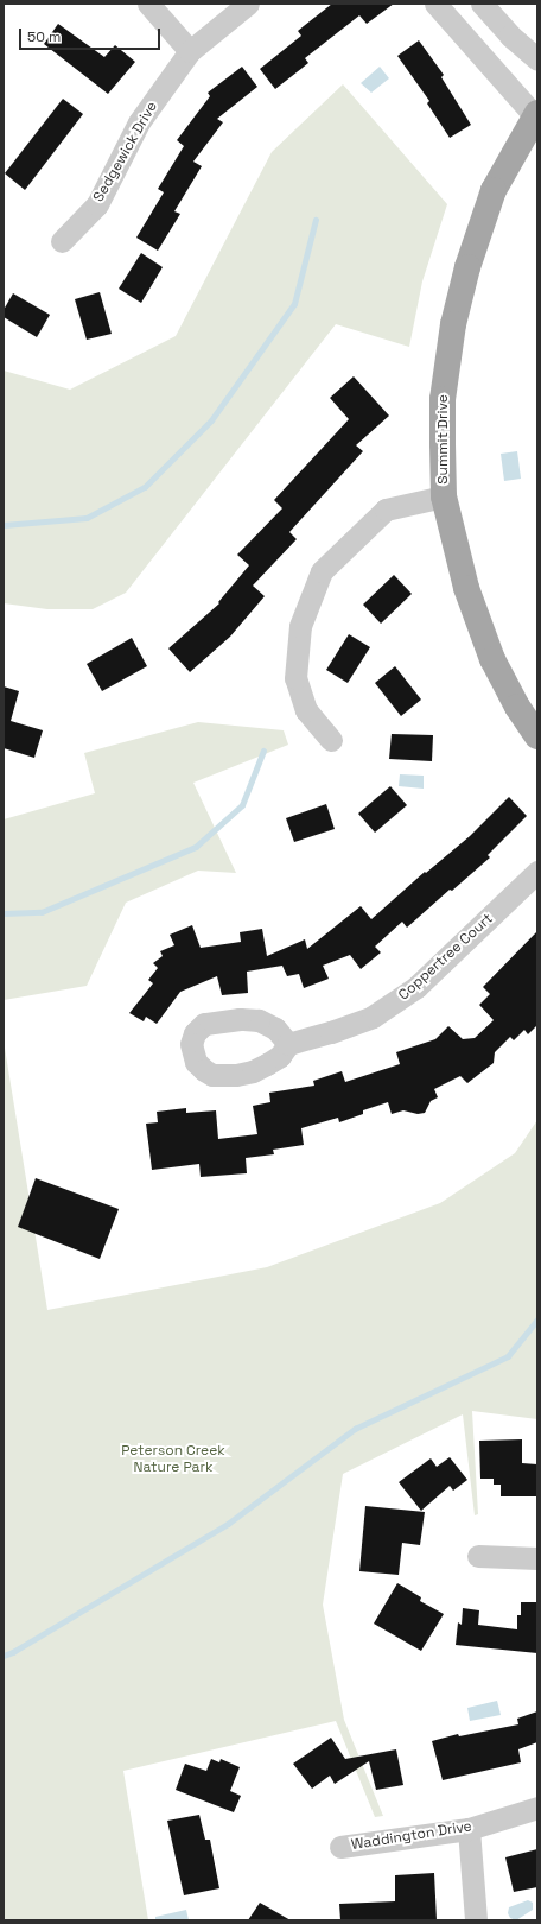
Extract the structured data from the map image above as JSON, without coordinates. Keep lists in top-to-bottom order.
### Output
{
  "streets": {
    "main road": ["Summit Drive"],
    "street": ["Sedgewick Drive", "Coppertree Court", "Waddington Drive"]
  },
  "parks": ["Peterson Creek Nature Park"],
  "scale_bar": "50 m"
}
